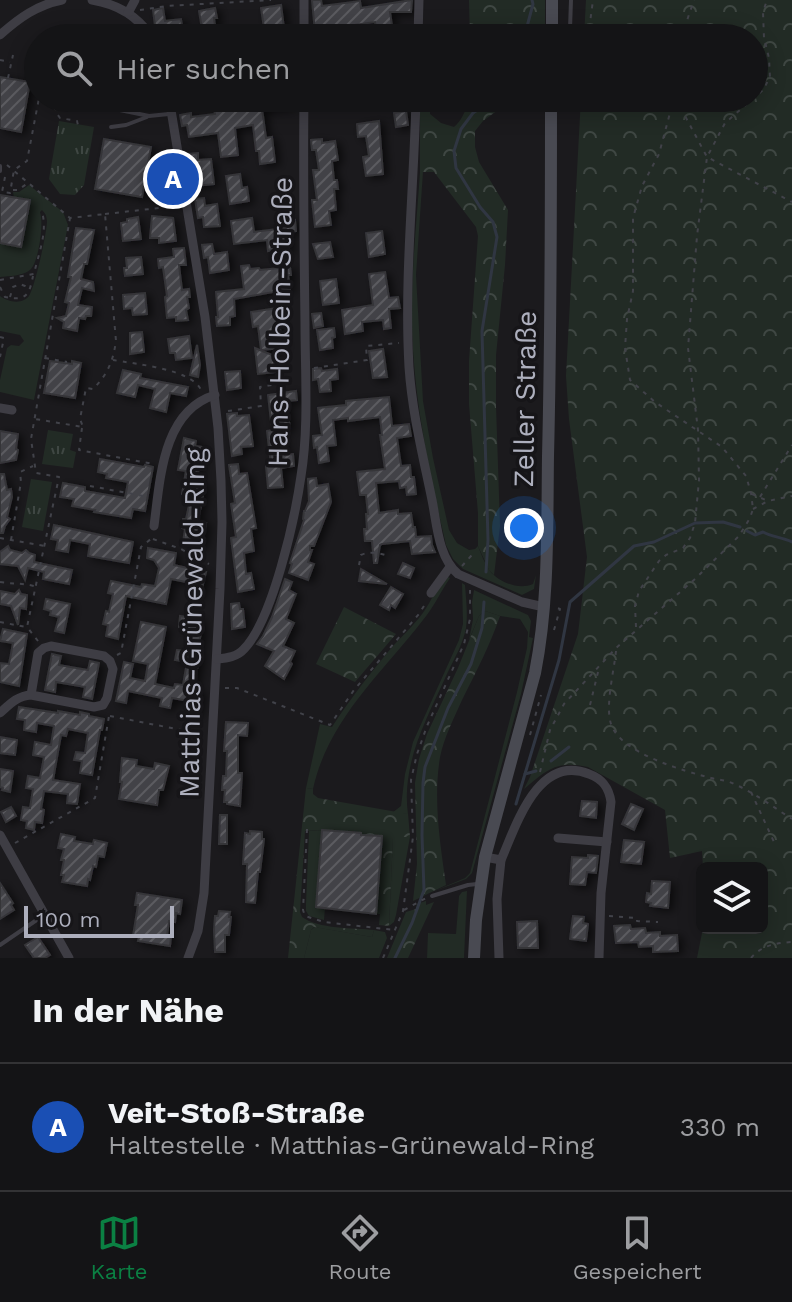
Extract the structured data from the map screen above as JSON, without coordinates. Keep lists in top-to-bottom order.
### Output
{
  "streets": {
    "street": ["Hans-Holbein-Straße", "Zeller Straße", "Matthias-Grünewald-Ring"]
  },
  "crossings": [
    ["Hans-Holbein-Straße", "Matthias-Grünewald-Ring"]
  ],
  "scale_bar": "100 m",
  "page": {
    "search": "Hier suchen",
    "pins": "A",
    "scale": "100 m",
    "heading": "In der Nähe",
    "list": [
      {
        "mark": "A",
        "name": "Veit-Stoß-Straße",
        "note": "Haltestelle · Matthias-Grünewald-Ring",
        "value": "330 m"
      }
    ],
    "nav": ["Karte", "Route", "Gespeichert"]
  }
}
